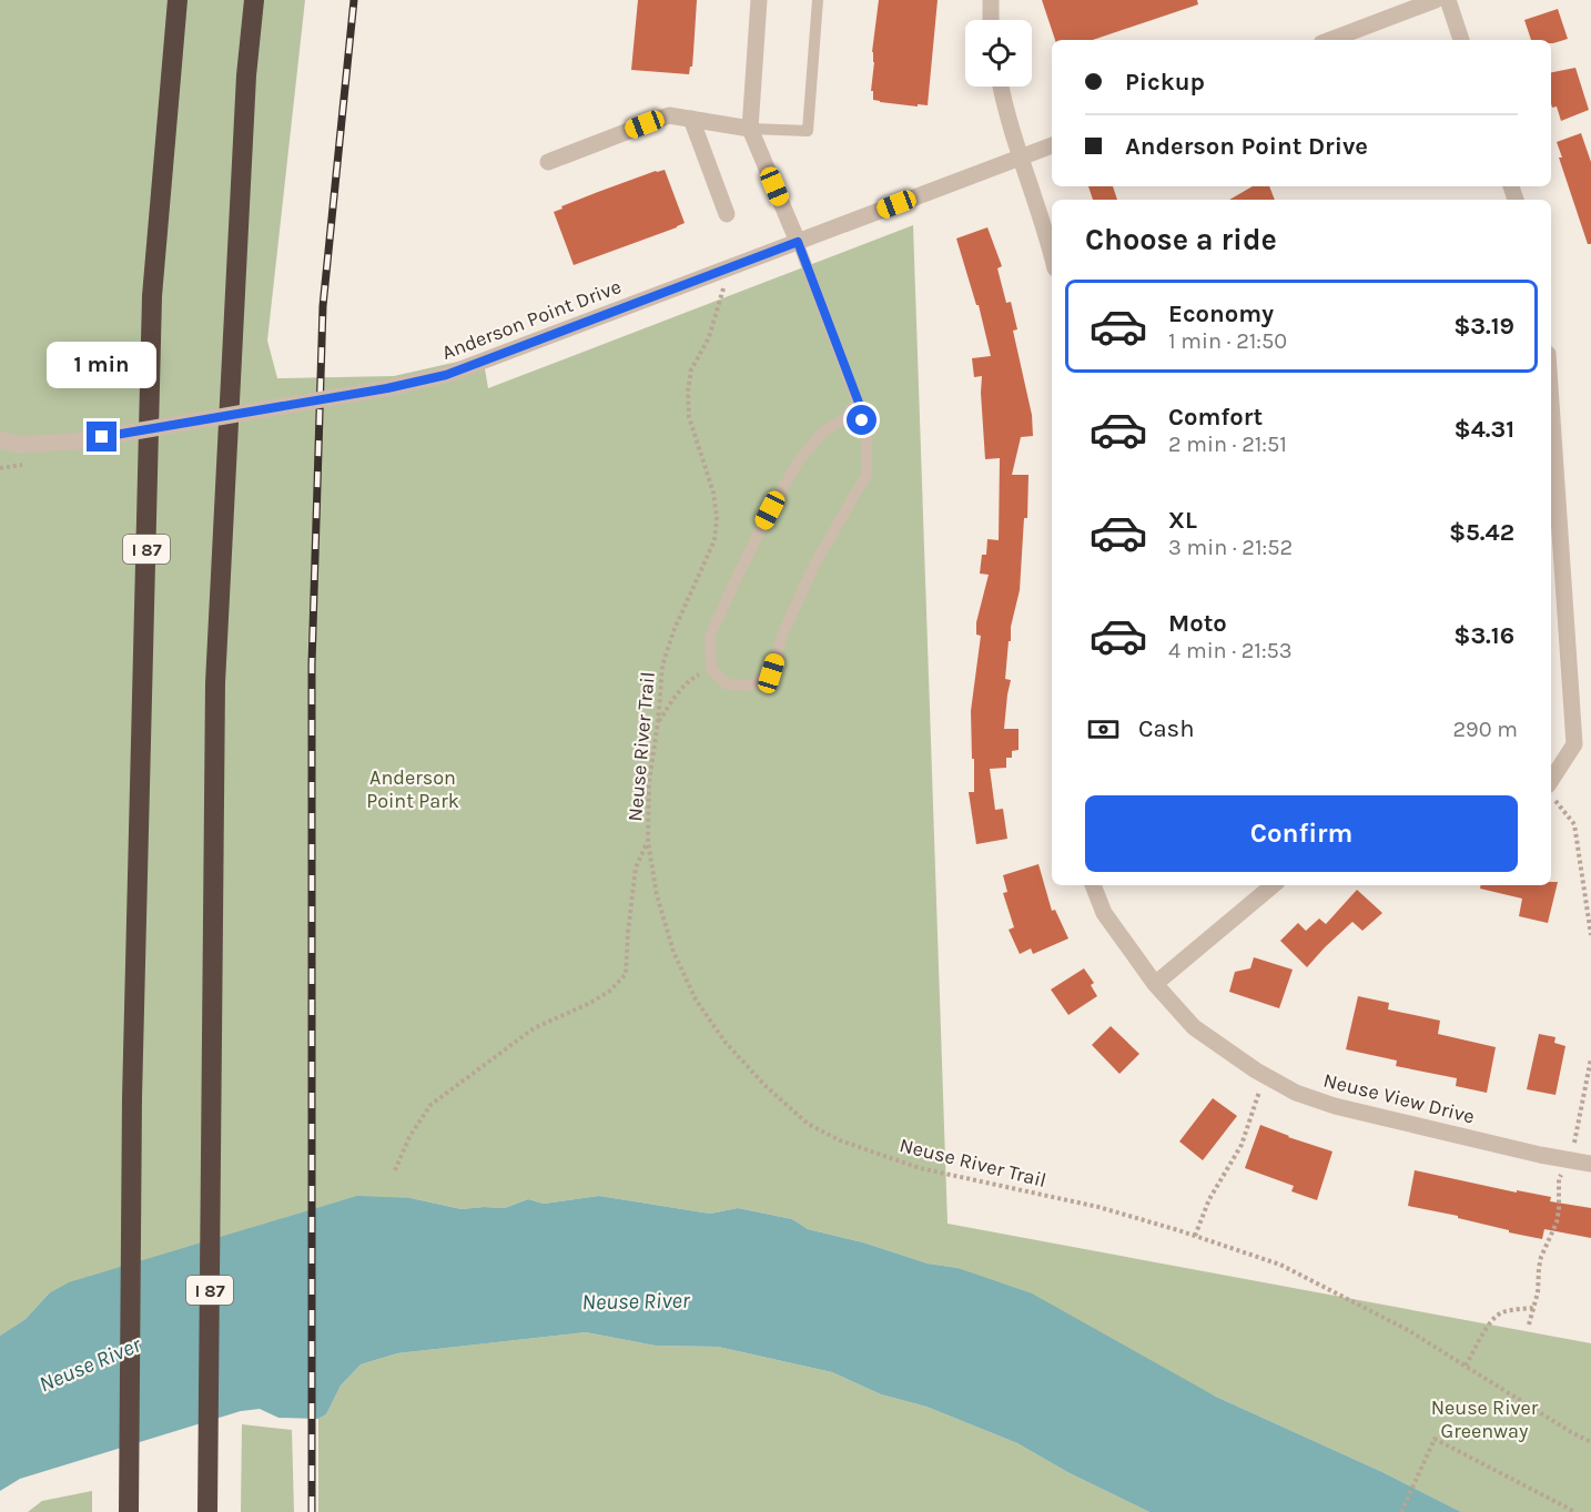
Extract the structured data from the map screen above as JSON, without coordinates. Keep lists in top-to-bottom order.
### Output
{
  "streets": {
    "highway": ["I 87"],
    "street": ["Anderson Point Drive", "Neuse View Drive"],
    "path": ["Neuse River Trail"]
  },
  "water": ["Neuse River"],
  "parks": ["Anderson Point Park", "Neuse River Greenway"],
  "page": {
    "banner": ["Pickup", "Anderson Point Drive"],
    "heading": "Choose a ride",
    "list": [
      {
        "name": "Economy",
        "note": "1 min · 21:50",
        "value": "$3.19"
      },
      {
        "name": "Comfort",
        "note": "2 min · 21:51",
        "value": "$4.31"
      },
      {
        "name": "XL",
        "note": "3 min · 21:52",
        "value": "$5.42"
      },
      {
        "name": "Moto",
        "note": "4 min · 21:53",
        "value": "$3.16"
      }
    ],
    "bubble": "1 min",
    "pay": ["Cash", "290 m"],
    "buttons": "Confirm"
  }
}
